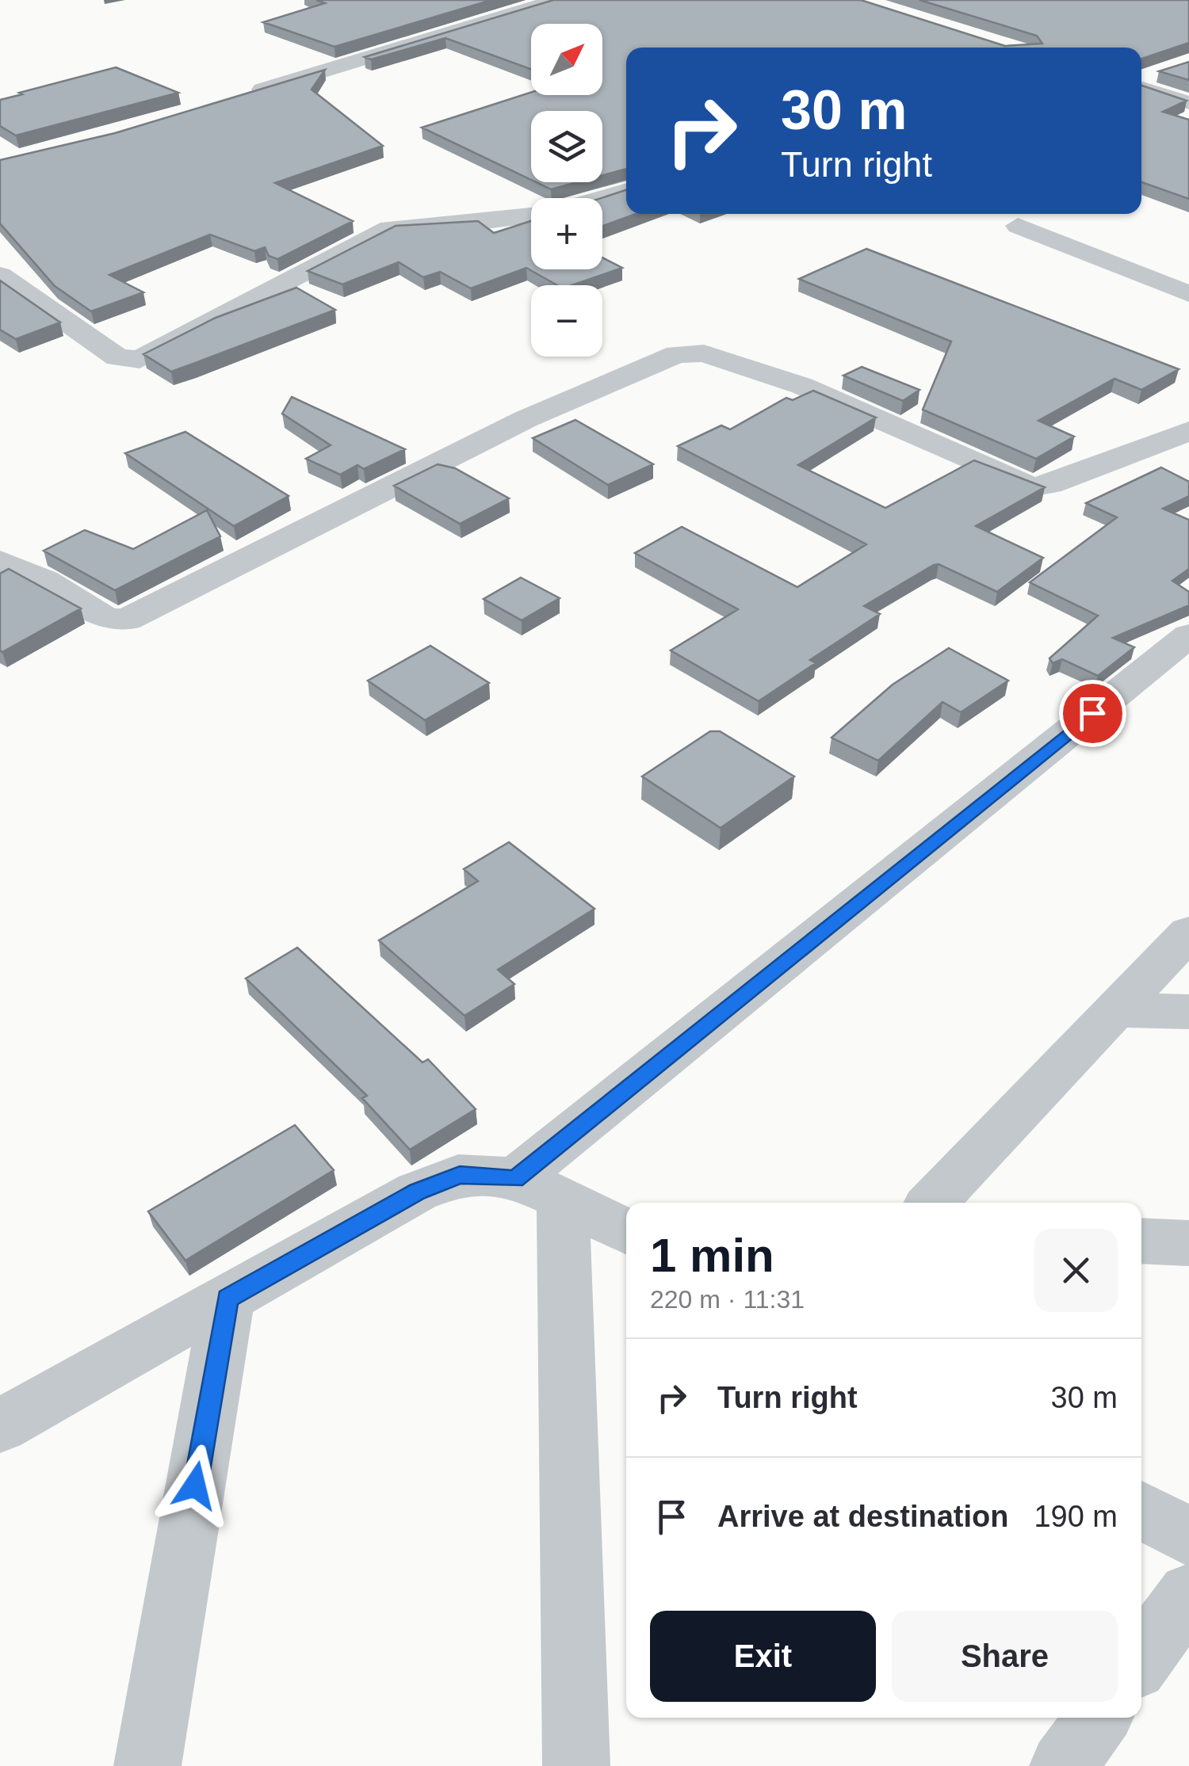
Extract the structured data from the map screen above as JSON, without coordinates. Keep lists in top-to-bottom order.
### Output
{
  "north": "top right",
  "page": {
    "map_buttons": ["+", "−"],
    "turn": ["30 m", "Turn right"],
    "heading": ["1 min", "220 m · 11:31"],
    "list": [
      {
        "name": "Turn right",
        "value": "30 m"
      },
      {
        "name": "Arrive at destination",
        "value": "190 m"
      }
    ],
    "buttons": ["Exit", "Share"]
  }
}
